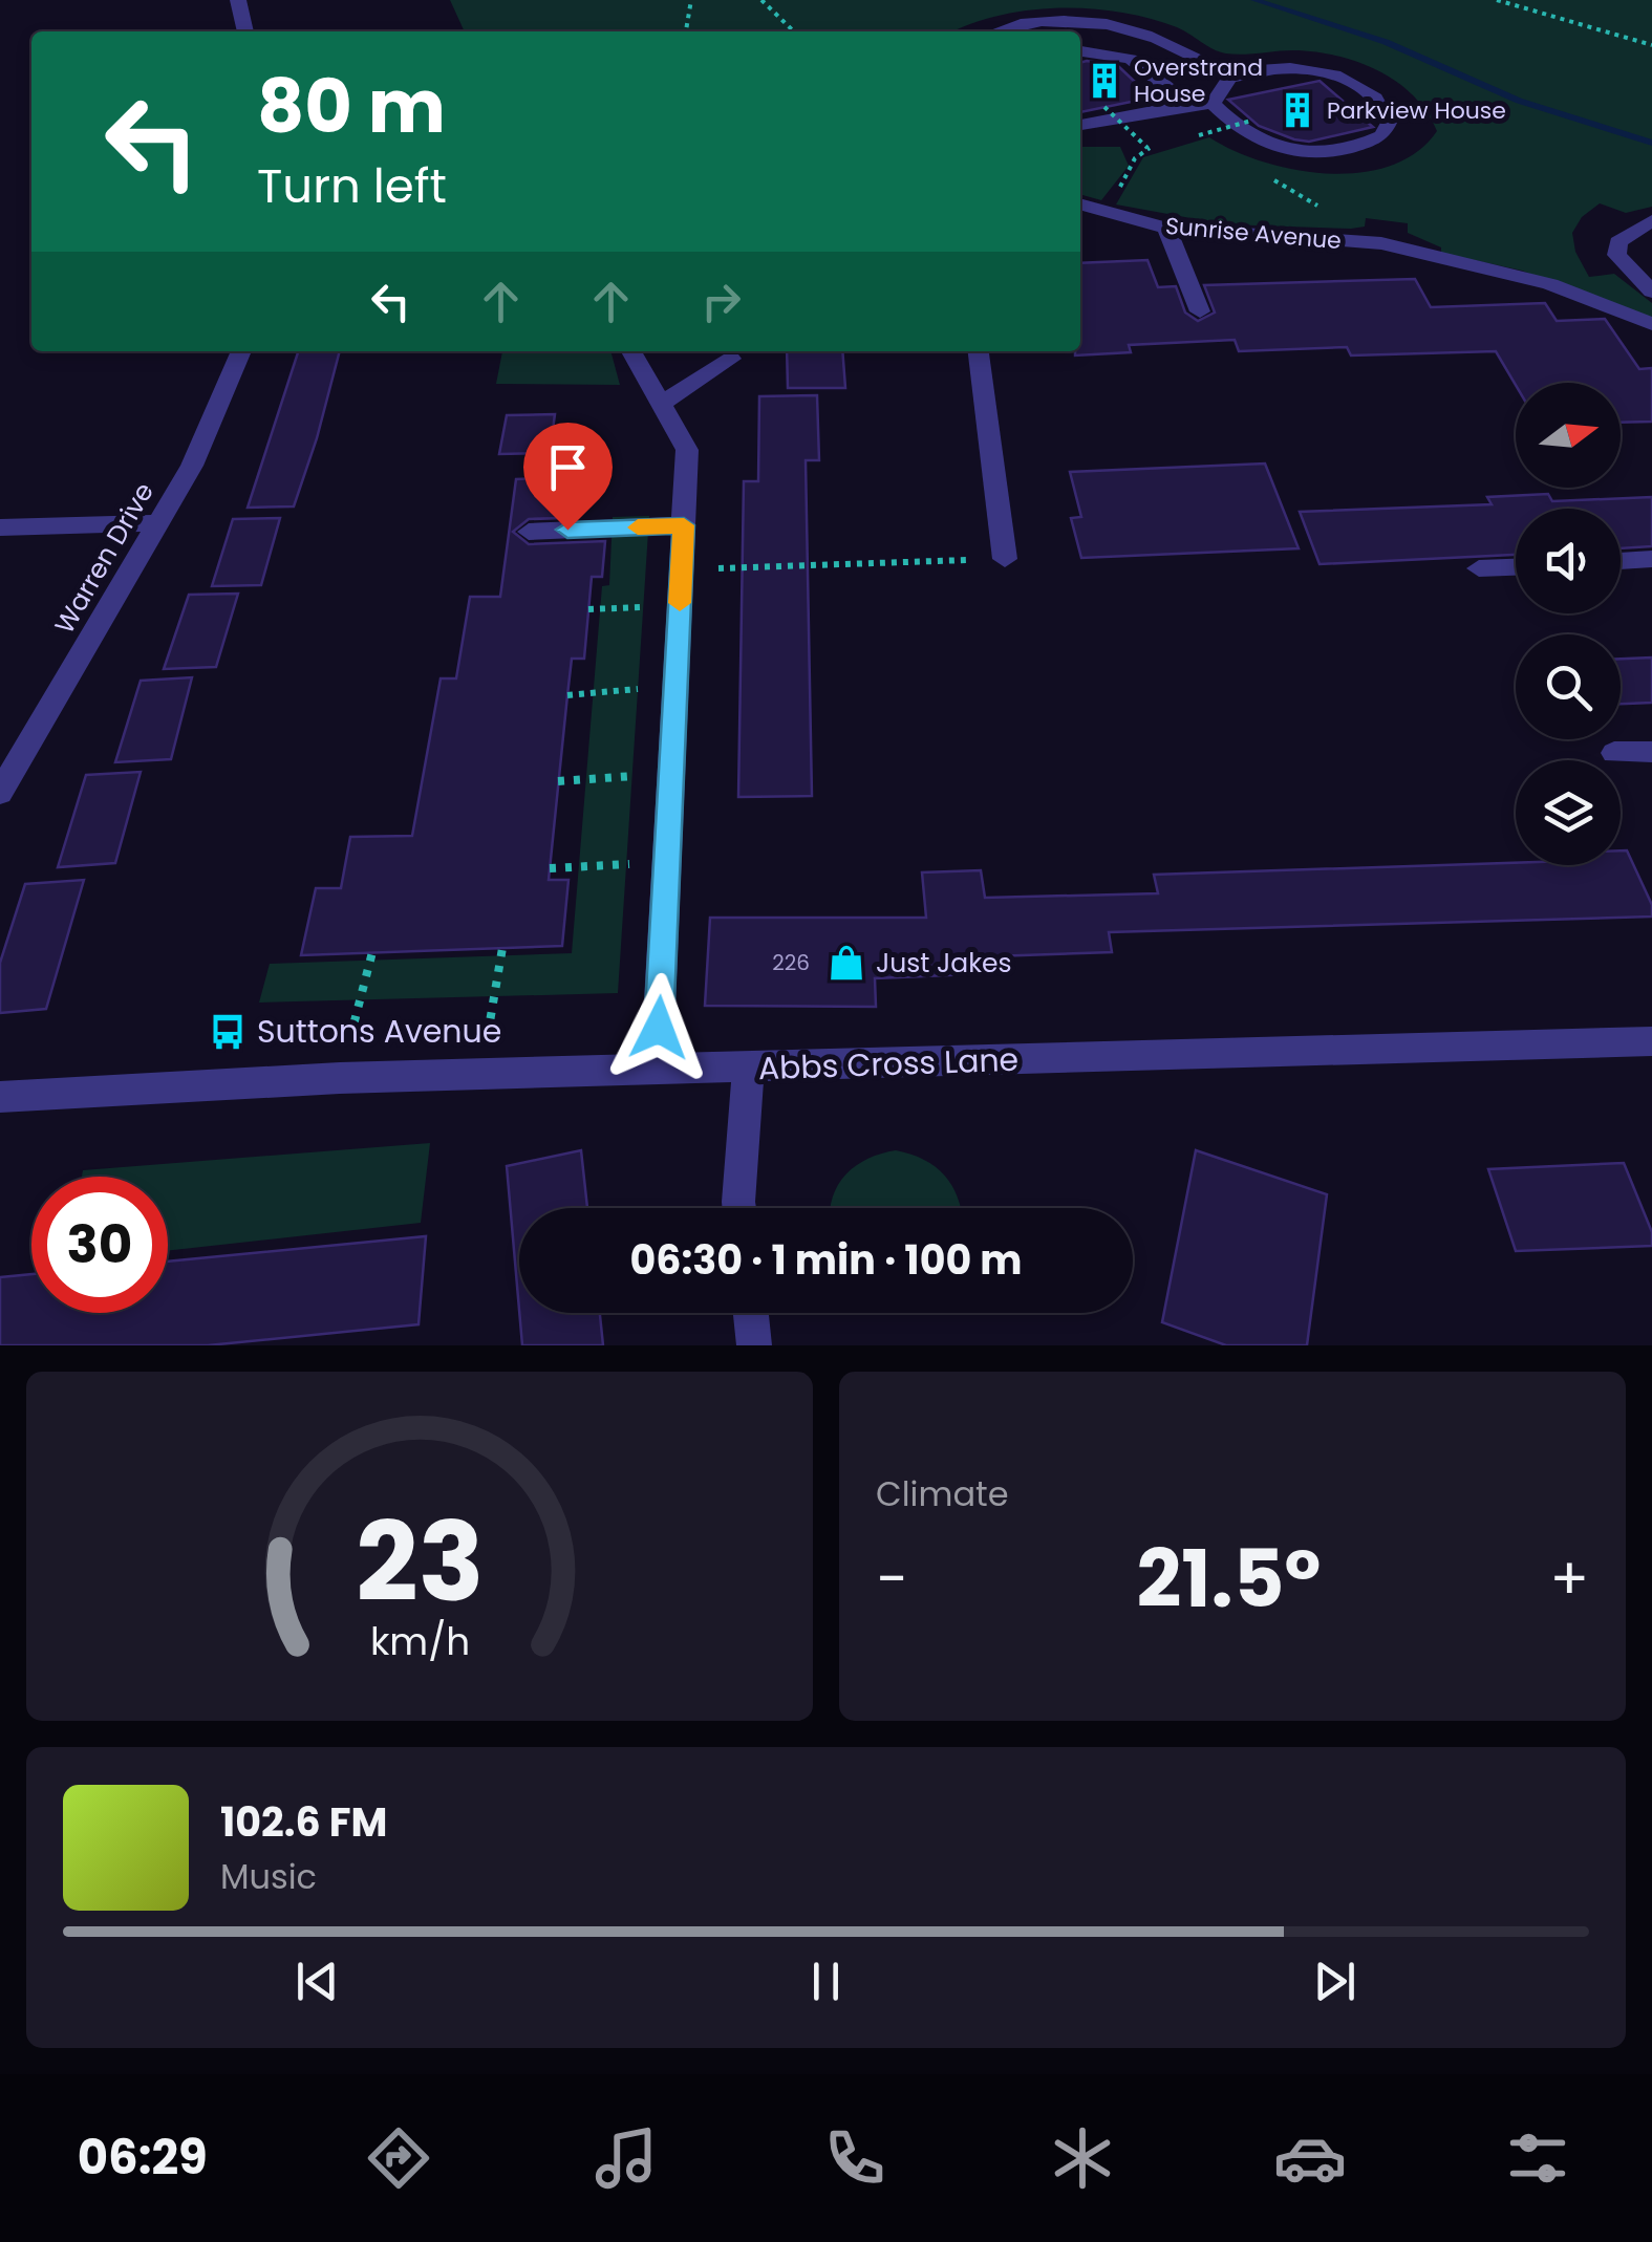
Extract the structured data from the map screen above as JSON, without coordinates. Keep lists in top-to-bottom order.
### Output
{
  "streets": {
    "street": ["Sunrise Avenue", "Warren Drive", "Abbs Cross Lane"]
  },
  "places": {
    "building": ["Overstrand House", "Parkview House"],
    "shop": ["Just Jakes"],
    "bus stop": ["Suttons Avenue"]
  },
  "house_numbers": ["226"],
  "north": "right",
  "page": {
    "turn": ["80 m", "Turn left"],
    "limit": "30",
    "trip": "06:30 · 1 min · 100 m",
    "tile": "Climate",
    "heat": ["−", "21.5°", "+"],
    "song": ["102.6 FM", "Music"],
    "tabs": "06:29",
    "gauge": ["23", "km/h"]
  }
}
